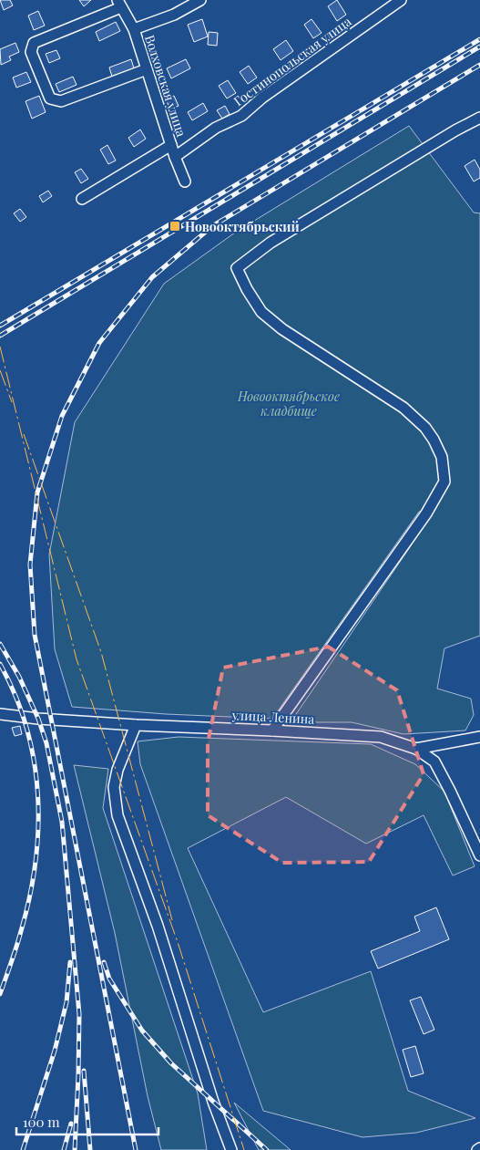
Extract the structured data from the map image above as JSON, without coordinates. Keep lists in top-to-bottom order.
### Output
{
  "streets": {
    "street": ["Гостинопольская улица", "Волховская улица", "улица Ленина"]
  },
  "crossings": [
    ["Гостинопольская улица", "Волховская улица"]
  ],
  "parks": ["Новооктябрьское кладбище"],
  "places": {
    "transit": ["Новооктябрьский"]
  },
  "scale_bar": "100 m"
}
